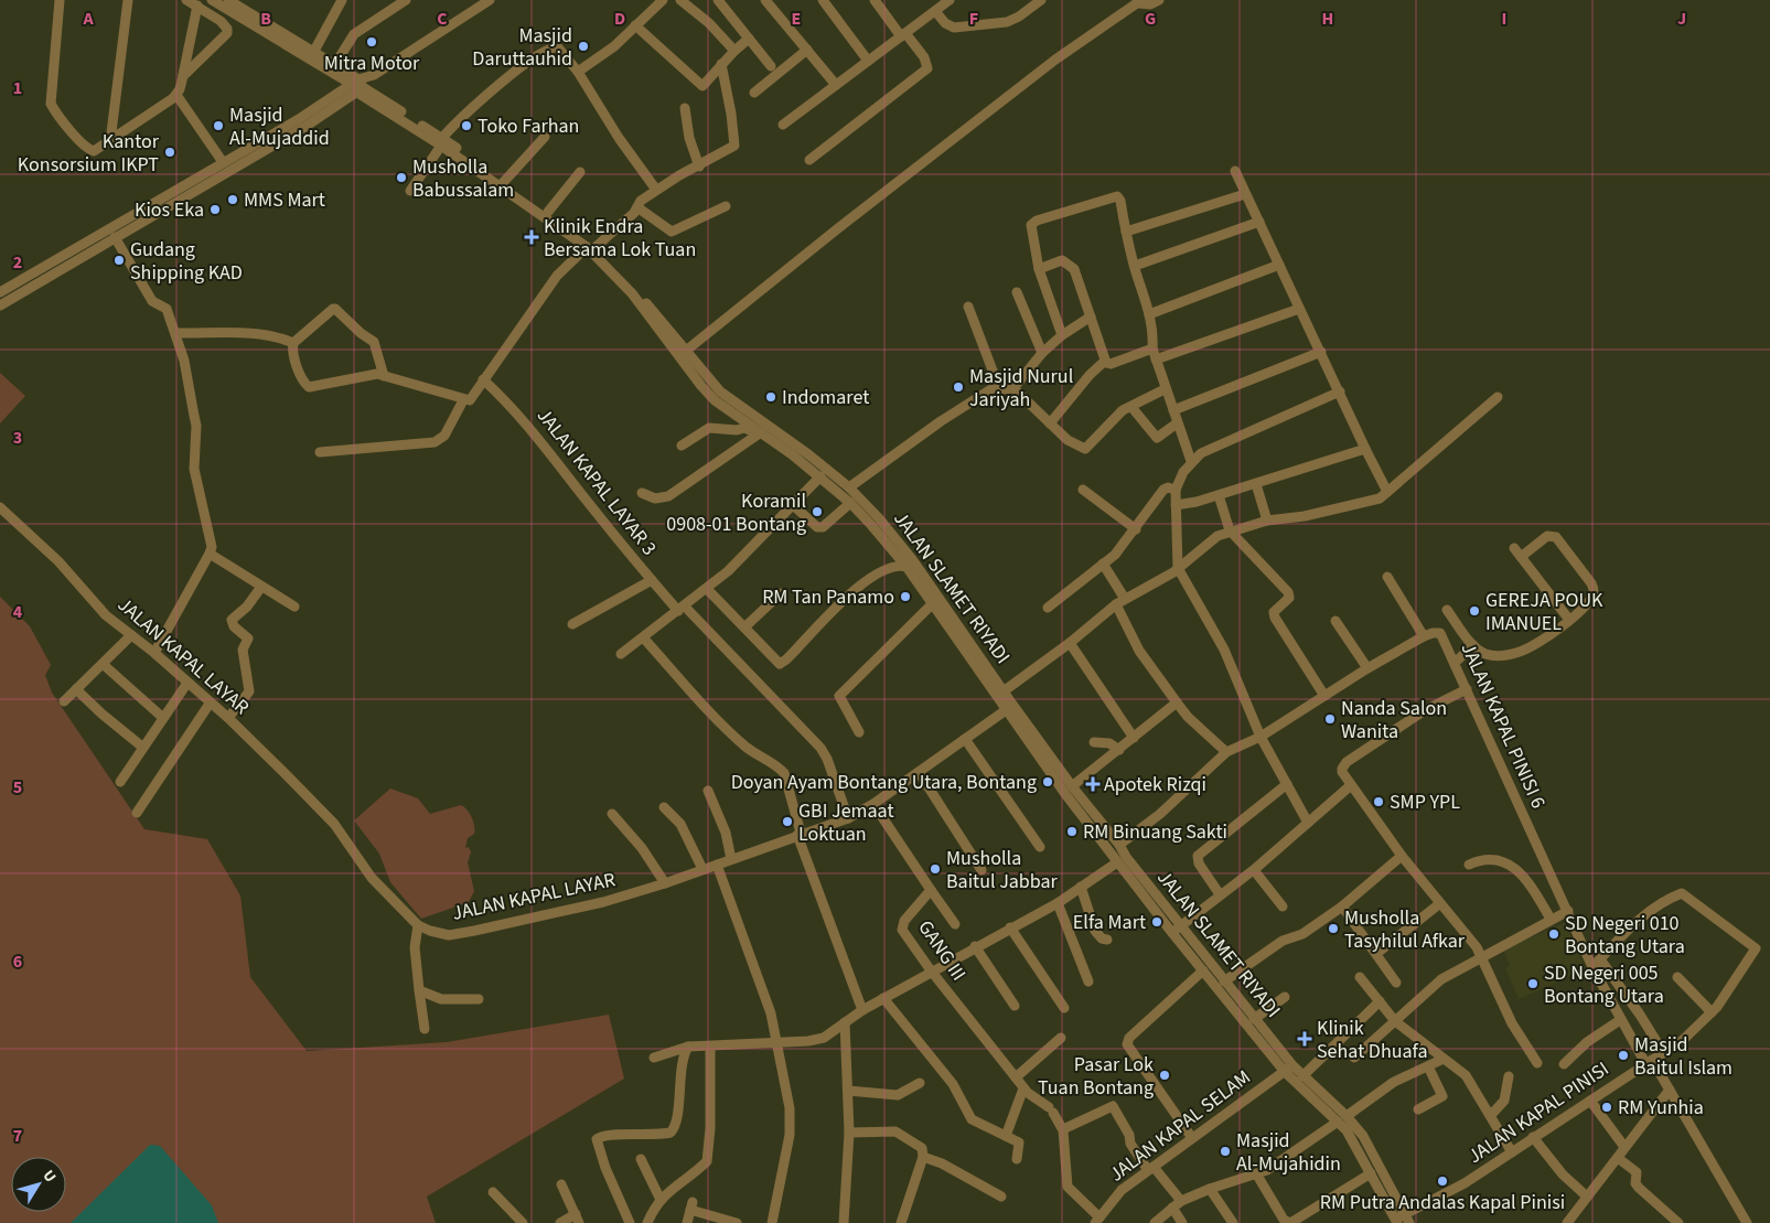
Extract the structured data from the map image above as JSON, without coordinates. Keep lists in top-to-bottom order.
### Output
{
  "streets": {
    "street": [
      "JALAN KAPAL LAYAR 3",
      "JALAN SLAMET RIYADI",
      "JALAN KAPAL LAYAR",
      "JALAN KAPAL PINISI 6",
      "GANG III",
      "JALAN KAPAL PINISI",
      "JALAN KAPAL SELAM"
    ]
  },
  "crossings": [
    ["JALAN KAPAL LAYAR 3", "JALAN KAPAL LAYAR"],
    ["JALAN SLAMET RIYADI", "JALAN KAPAL LAYAR"],
    ["JALAN SLAMET RIYADI", "JALAN KAPAL PINISI"],
    ["JALAN SLAMET RIYADI", "JALAN KAPAL SELAM"],
    ["JALAN KAPAL LAYAR", "GANG III"],
    ["JALAN KAPAL PINISI 6", "JALAN KAPAL PINISI"]
  ],
  "places": {
    "other": [
      "Mitra Motor",
      "Masjid Daruttauhid",
      "Masjid Al-Mujaddid",
      "Toko Farhan",
      "Kantor Konsorsium IKPT",
      "Musholla Babussalam",
      "MMS Mart",
      "Kios Eka",
      "Gudang Shipping KAD",
      "Masjid Nurul Jariyah",
      "Indomaret",
      "Koramil 0908-01 Bontang",
      "RM Tan Panamo",
      "GEREJA POUK IMANUEL",
      "Nanda Salon Wanita",
      "Doyan Ayam Bontang Utara, Bontang",
      "SMP YPL",
      "GBI Jemaat Loktuan",
      "RM Binuang Sakti",
      "Musholla Baitul Jabbar",
      "Elfa Mart",
      "Musholla Tasyhilul Afkar",
      "SD Negeri 010 Bontang Utara",
      "SD Negeri 005 Bontang Utara",
      "Masjid Baitul Islam",
      "Pasar Lok Tuan Bontang",
      "RM Yunhia",
      "Masjid Al-Mujahidin",
      "RM Putra Andalas Kapal Pinisi"
    ],
    "health": ["Klinik Endra Bersama Lok Tuan", "Apotek Rizqi", "Klinik Sehat Dhuafa"]
  },
  "north": "top right",
  "grid": {
    "columns": [
      "A",
      "B",
      "C",
      "D",
      "E",
      "F",
      "G",
      "H",
      "I",
      "J"
    ],
    "rows": [
      "1",
      "2",
      "3",
      "4",
      "5",
      "6",
      "7"
    ]
  }
}
